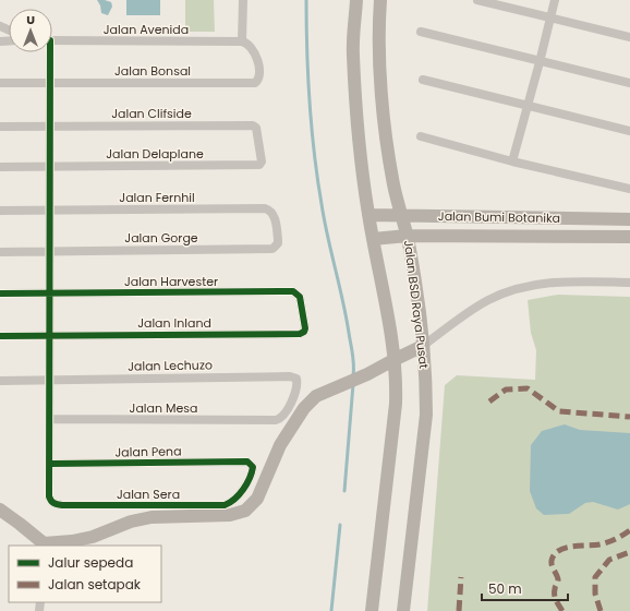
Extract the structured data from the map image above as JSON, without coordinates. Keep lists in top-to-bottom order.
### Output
{
  "streets": {
    "main road": ["Jalan Bumi Botanika", "Jalan BSD Raya Pusat"],
    "street": [
      "Jalan Avenida",
      "Jalan Bonsal",
      "Jalan Clifside",
      "Jalan Delaplane",
      "Jalan Fernhil",
      "Jalan Gorge",
      "Jalan Harvester",
      "Jalan Inland",
      "Jalan Lechuzo",
      "Jalan Mesa",
      "Jalan Pena",
      "Jalan Sera"
    ]
  },
  "crossings": [
    ["Jalan Avenida", "Jalan Bonsal"],
    ["Jalan Clifside", "Jalan Delaplane"],
    ["Jalan Fernhil", "Jalan Gorge"],
    ["Jalan Bumi Botanika", "Jalan BSD Raya Pusat"],
    ["Jalan Harvester", "Jalan Inland"],
    ["Jalan Lechuzo", "Jalan Mesa"],
    ["Jalan Pena", "Jalan Sera"]
  ],
  "legend": ["Jalur sepeda", "Jalan setapak"],
  "scale_bar": "50 m",
  "north": "top"
}
